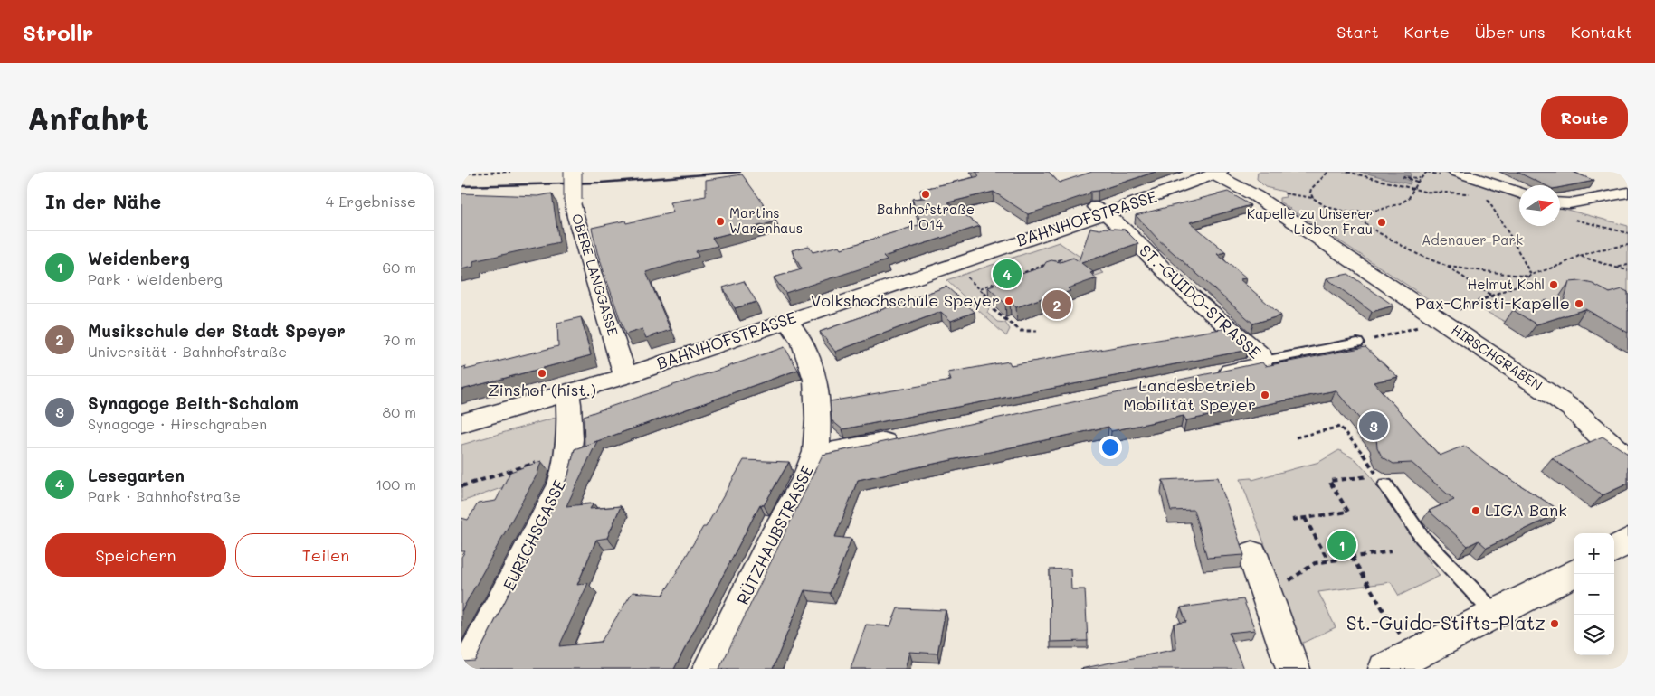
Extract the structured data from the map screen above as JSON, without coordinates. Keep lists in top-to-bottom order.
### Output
{
  "streets": {
    "street": [
      "BAHNHOFSTRASSE",
      "OBERE LANGGASSE",
      "ST.-GUIDO-STRASSE",
      "HIRSCHGRABEN",
      "EURICHSGASSE",
      "RÜTZHAUBSTRASSE"
    ]
  },
  "crossings": [
    ["BAHNHOFSTRASSE", "OBERE LANGGASSE"],
    ["BAHNHOFSTRASSE", "ST.-GUIDO-STRASSE"],
    ["BAHNHOFSTRASSE", "HIRSCHGRABEN"],
    ["BAHNHOFSTRASSE", "EURICHSGASSE"],
    ["BAHNHOFSTRASSE", "RÜTZHAUBSTRASSE"]
  ],
  "parks": ["Adenauer-Park"],
  "places": [
    "Bahnhofstraße 1 O14",
    "Martins Warenhaus",
    "Kapelle zu Unserer Lieben Frau",
    "Helmut Kohl",
    "Volkshochschule Speyer",
    "Pax-Christi-Kapelle",
    "Zinshof (hist.)",
    "Landesbetrieb Mobilität Speyer",
    "LIGA Bank",
    "St.-Guido-Stifts-Platz"
  ],
  "north": "right",
  "page": {
    "header": "Strollr",
    "nav": [
      "Start",
      "Karte",
      "Über uns",
      "Kontakt"
    ],
    "buttons": [
      "Route",
      ["Speichern", "Teilen"]
    ],
    "title": "Anfahrt",
    "heading": ["In der Nähe", "4 Ergebnisse"],
    "list": [
      {
        "mark": "1",
        "name": "Weidenberg",
        "note": "Park · Weidenberg",
        "value": "60 m"
      },
      {
        "mark": "2",
        "name": "Musikschule der Stadt Speyer",
        "note": "Universität · Bahnhofstraße",
        "value": "70 m"
      },
      {
        "mark": "3",
        "name": "Synagoge Beith-Schalom",
        "note": "Synagoge · Hirschgraben",
        "value": "80 m"
      },
      {
        "mark": "4",
        "name": "Lesegarten",
        "note": "Park · Bahnhofstraße",
        "value": "100 m"
      }
    ],
    "pins": [
      "4",
      "2",
      "3",
      "1"
    ],
    "map_buttons": ["+", "−"]
  }
}
